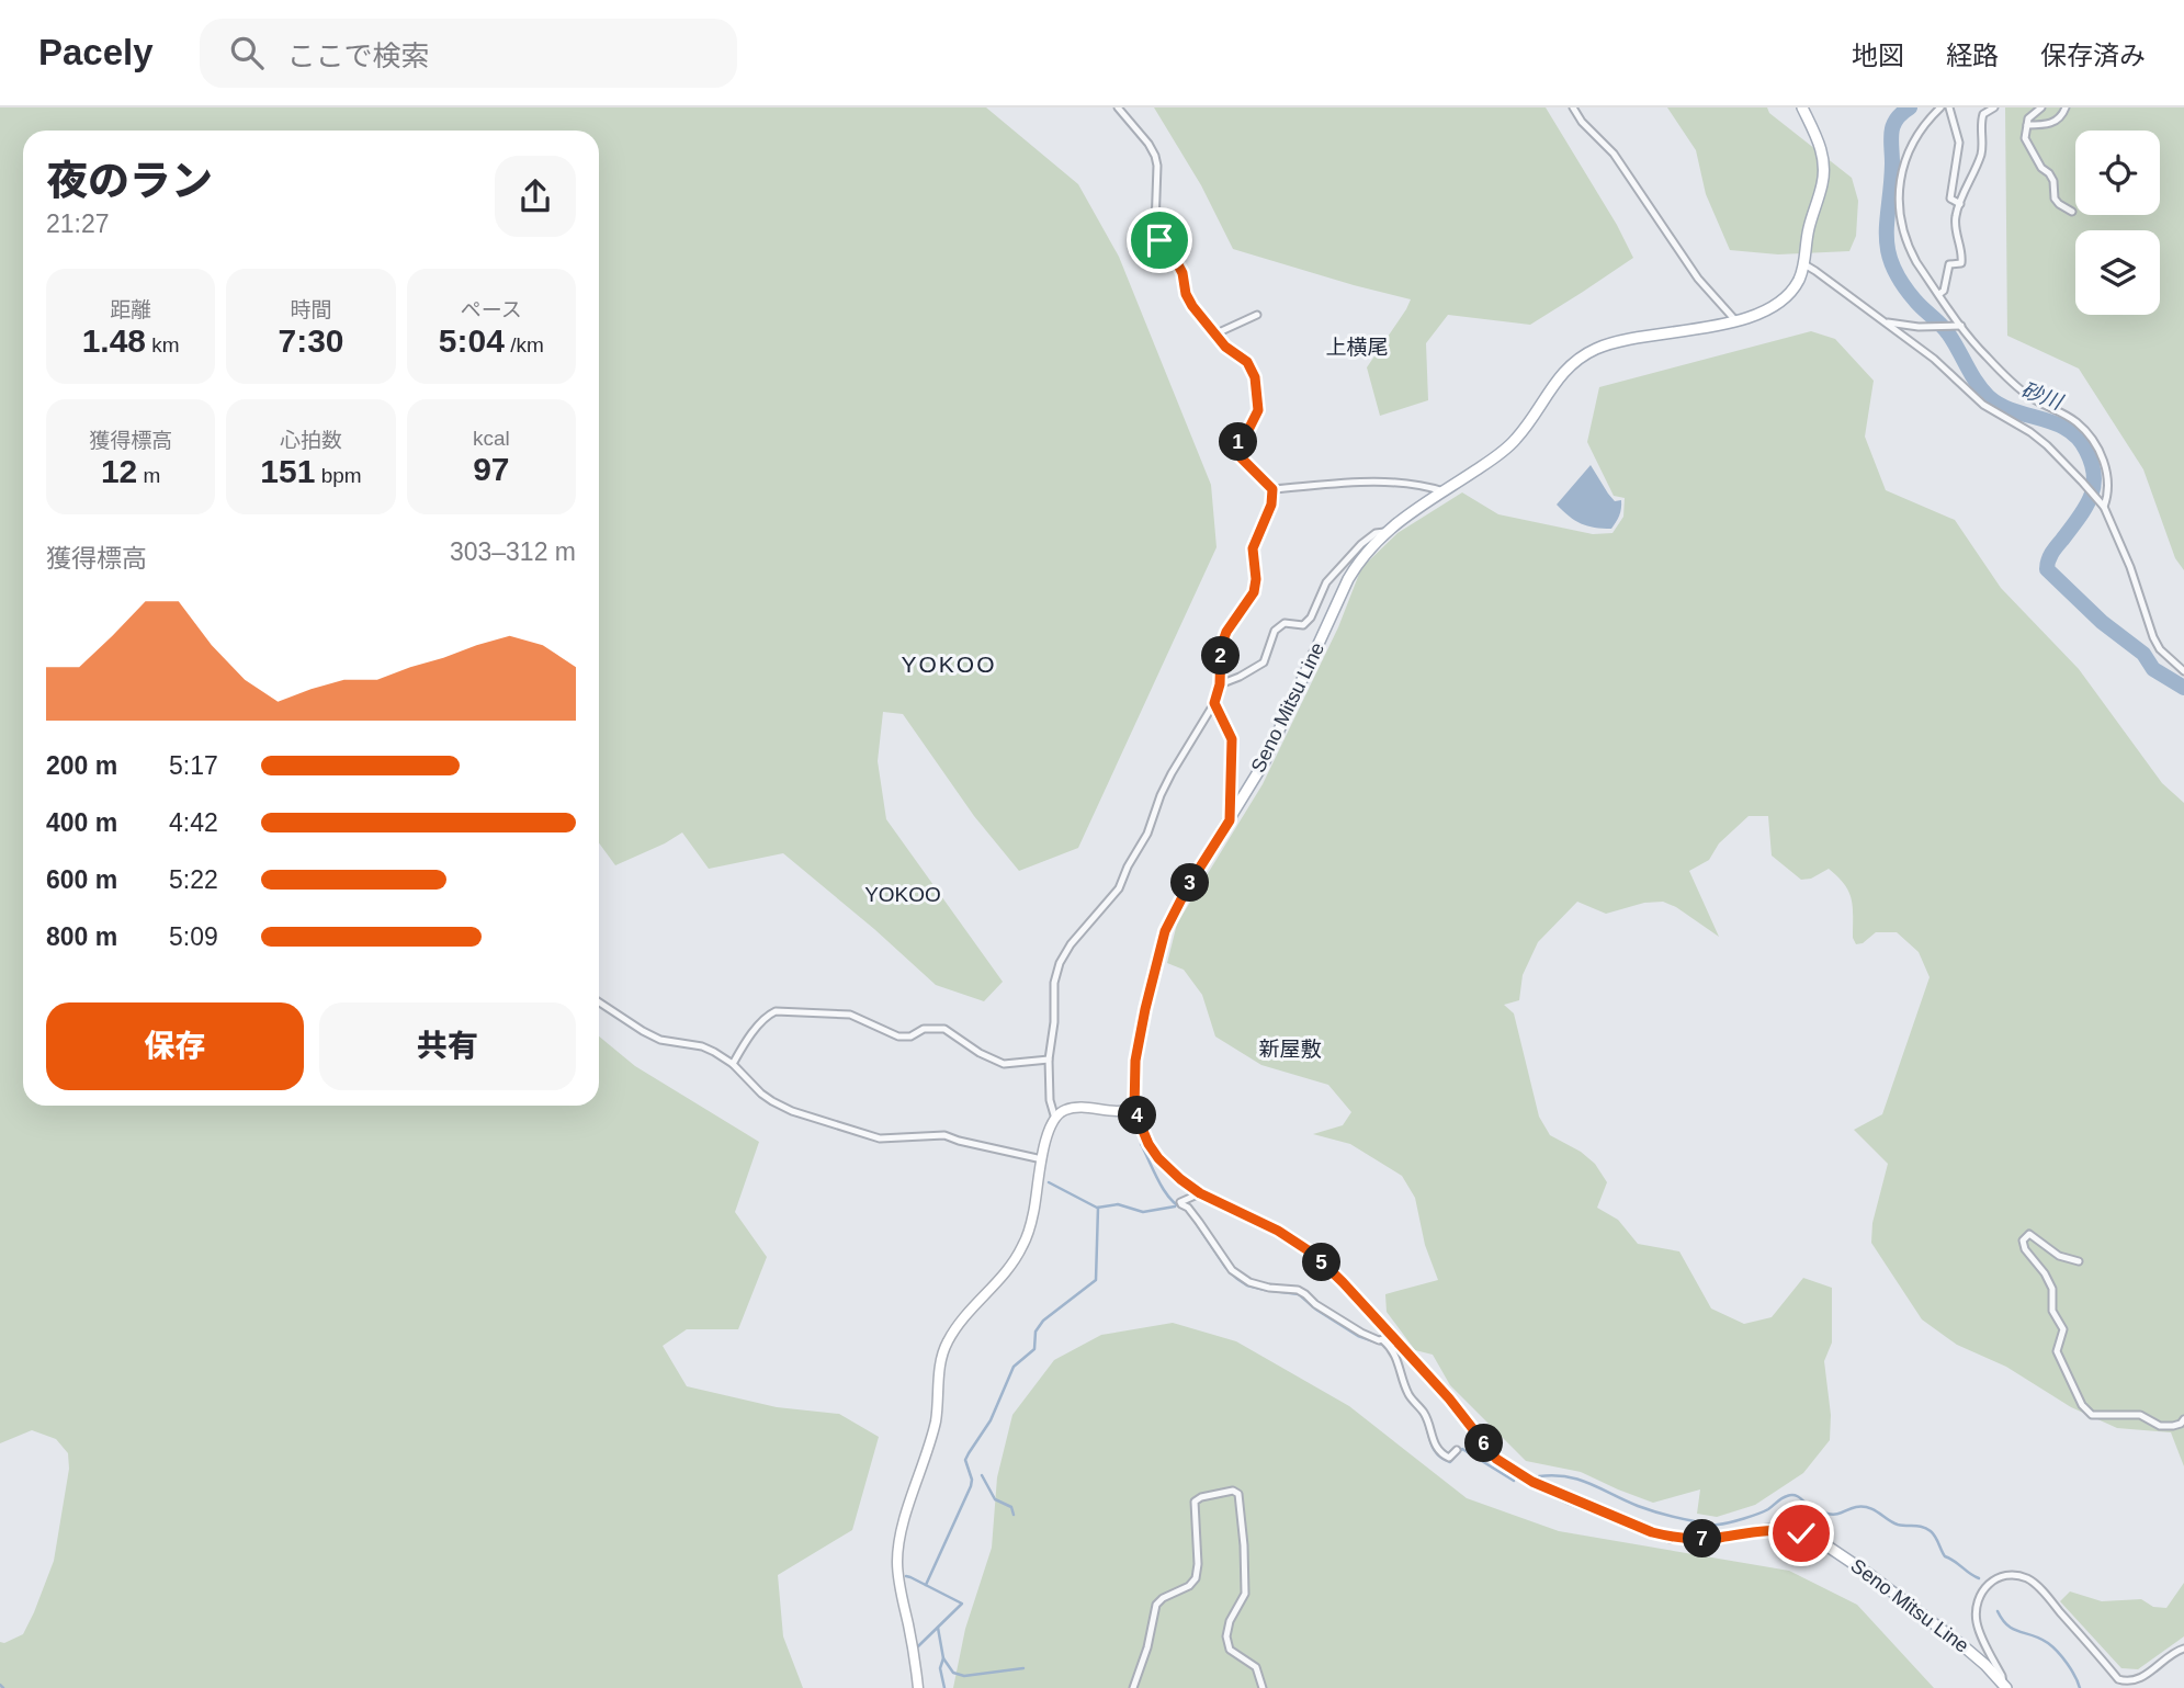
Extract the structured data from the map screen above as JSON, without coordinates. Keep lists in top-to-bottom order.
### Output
{
  "streets": {
    "main road": ["Seno Mitsu Line"]
  },
  "districts": [
    "上横尾",
    "YOKOO",
    "YOKOO",
    "新屋敷"
  ],
  "water": ["砂川"],
  "page": {
    "header": "Pacely",
    "search": "ここで検索",
    "nav": ["地図", "経路", "保存済み"],
    "heading": ["夜のラン", "21:27"],
    "stats": [
      ["距離", "1.48 km"],
      ["時間", "7:30"],
      ["ペース", "5:04 /km"],
      ["獲得標高", "12 m"],
      ["心拍数", "151 bpm"],
      ["kcal", "97"]
    ],
    "pins": [
      "1",
      "2",
      "3",
      "4",
      "5",
      "6",
      "7"
    ],
    "chart": ["獲得標高", "303–312 m"],
    "list": [
      {
        "name": "200 m",
        "note": "5:17"
      },
      {
        "name": "400 m",
        "note": "4:42"
      },
      {
        "name": "600 m",
        "note": "5:22"
      },
      {
        "name": "800 m",
        "note": "5:09"
      }
    ],
    "buttons": ["保存", "共有"]
  }
}
